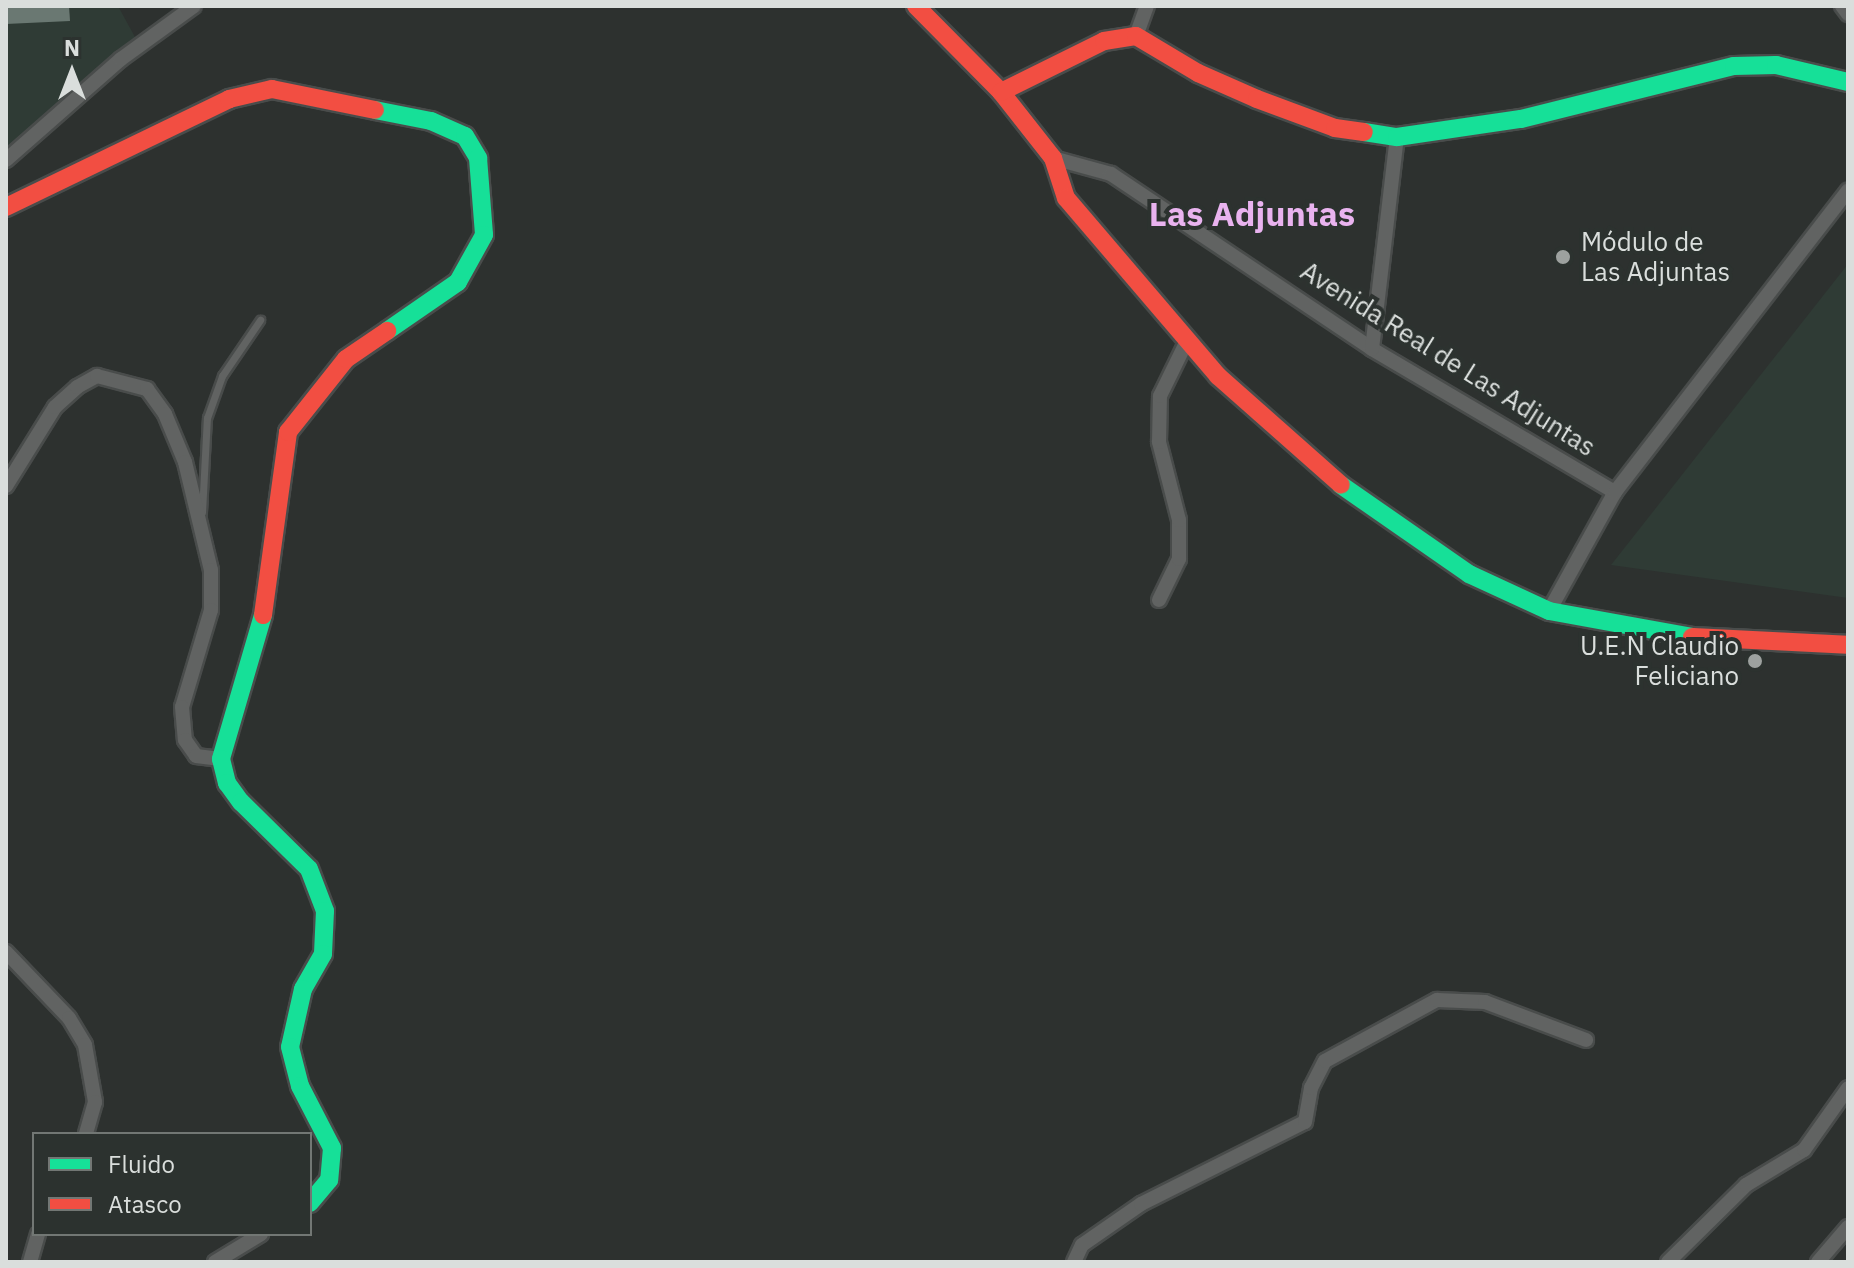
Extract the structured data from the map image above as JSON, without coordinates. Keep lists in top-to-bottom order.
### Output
{
  "streets": {
    "street": ["Avenida Real de Las Adjuntas"]
  },
  "districts": ["Las Adjuntas"],
  "places": ["Módulo de Las Adjuntas", "U.E.N Claudio Feliciano"],
  "legend": ["Fluido", "Atasco"],
  "north": "top"
}
